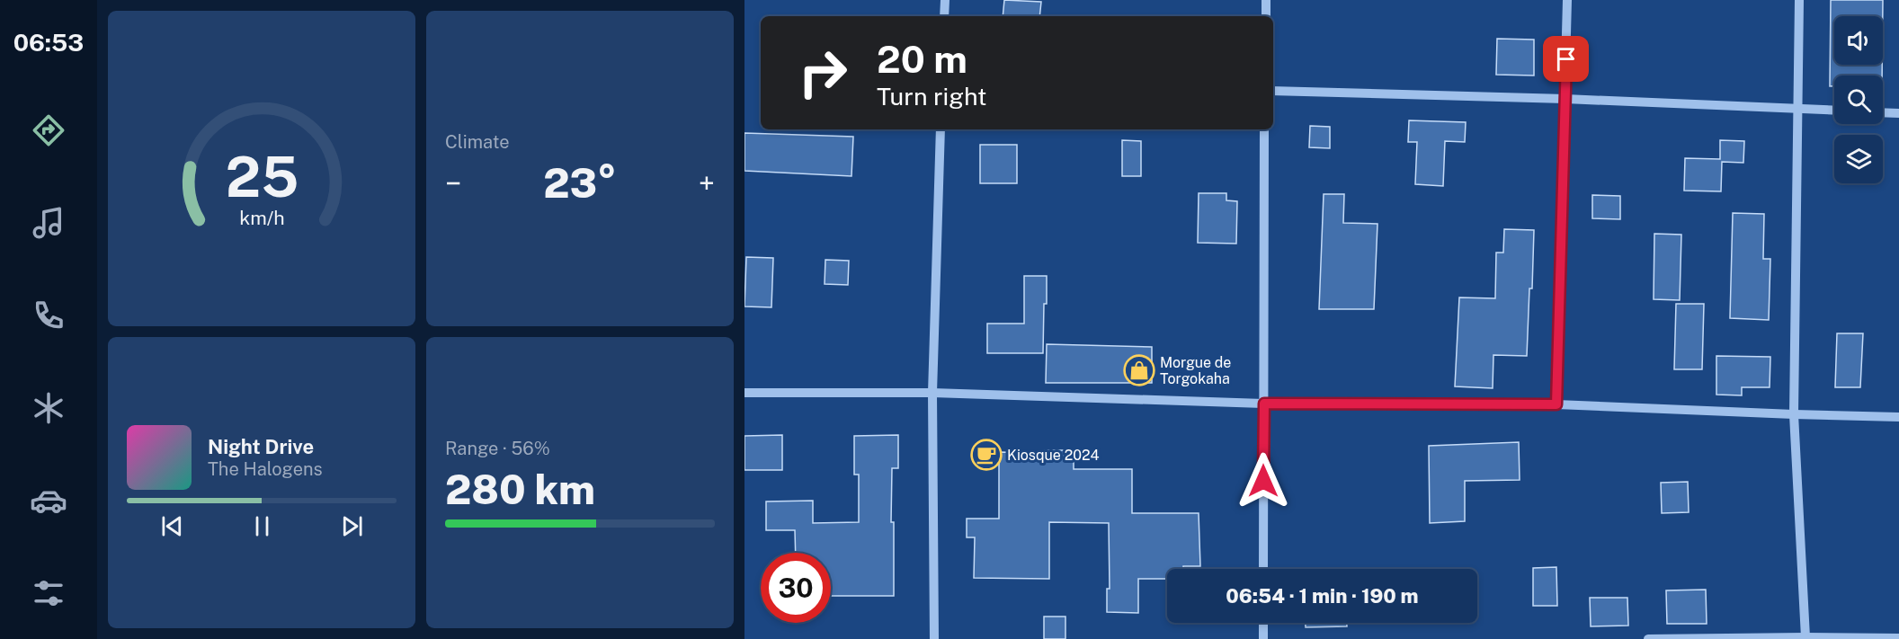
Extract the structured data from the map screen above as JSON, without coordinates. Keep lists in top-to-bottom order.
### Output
{
  "places": {
    "shop": ["Morgue de Torgokaha"],
    "cafe": ["Kiosque 2024"]
  },
  "page": {
    "tabs": "06:53",
    "tile": [
      "Climate",
      ["Range · 56%", "280 km"]
    ],
    "turn": ["20 m", "Turn right"],
    "heat": ["−", "23°", "+"],
    "song": ["Night Drive", "The Halogens"],
    "limit": "30",
    "trip": "06:54 · 1 min · 190 m",
    "gauge": ["25", "km/h"]
  }
}
